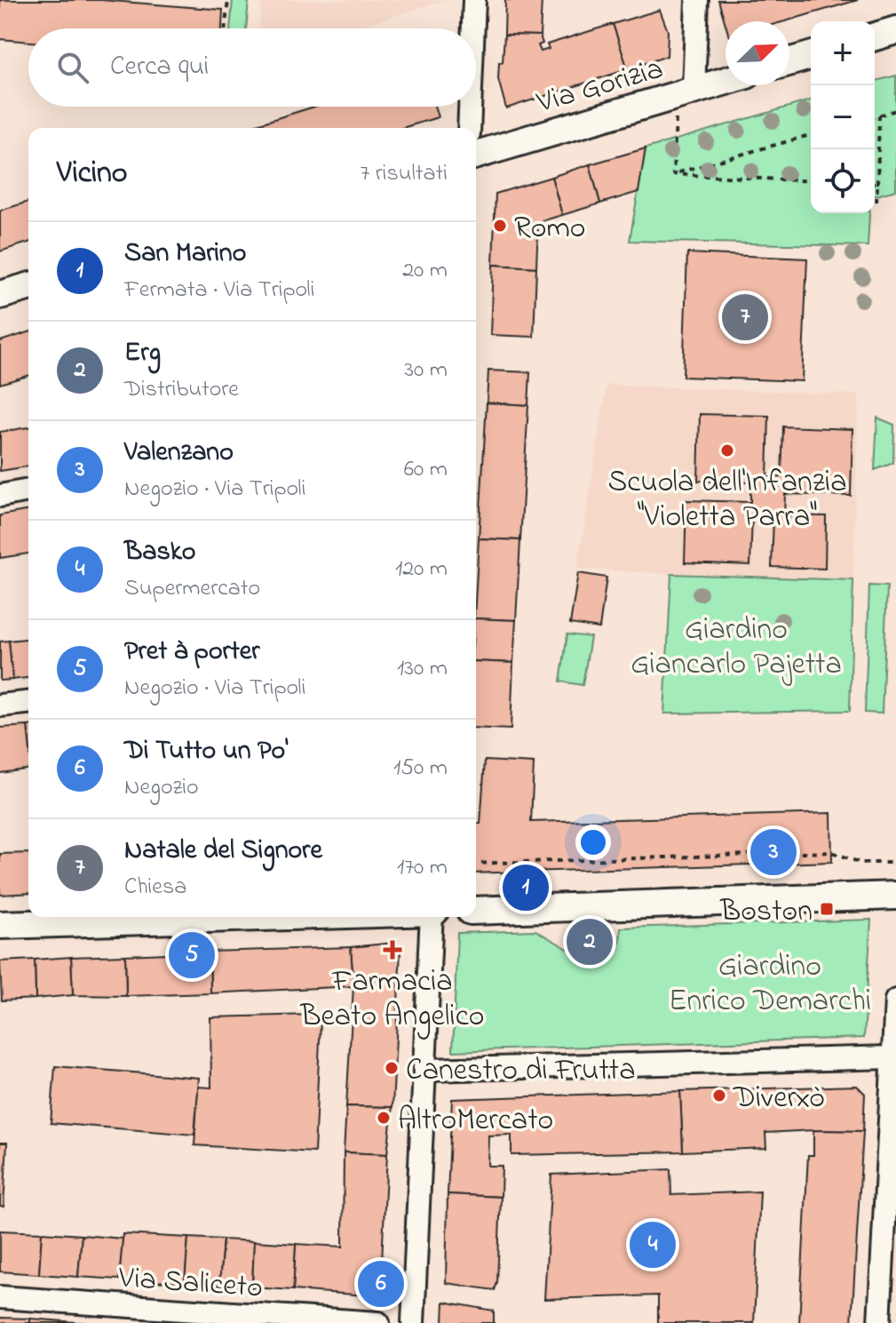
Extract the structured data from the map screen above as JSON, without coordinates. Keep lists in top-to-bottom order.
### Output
{
  "streets": {
    "street": ["Via Gorizia", "Via Saliceto"]
  },
  "parks": ["Giardino Giancarlo Pajetta", "Giardino Enrico Demarchi"],
  "places": {
    "other": [
      "Romo",
      "Scuola dell'Infanzia \"Violetta Parra\"",
      "Canestro di Frutta",
      "Diverxò",
      "AltroMercato"
    ],
    "transit": ["Boston"],
    "health": ["Farmacia Beato Angelico"]
  },
  "north": "top right",
  "page": {
    "map_buttons": ["+", "−"],
    "search": "Cerca qui",
    "heading": ["Vicino", "7 risultati"],
    "list": [
      {
        "mark": "1",
        "name": "San Marino",
        "note": "Fermata · Via Tripoli",
        "value": "20 m"
      },
      {
        "mark": "2",
        "name": "Erg",
        "note": "Distributore",
        "value": "30 m"
      },
      {
        "mark": "3",
        "name": "Valenzano",
        "note": "Negozio · Via Tripoli",
        "value": "60 m"
      },
      {
        "mark": "4",
        "name": "Basko",
        "note": "Supermercato",
        "value": "120 m"
      },
      {
        "mark": "5",
        "name": "Pret à porter",
        "note": "Negozio · Via Tripoli",
        "value": "130 m"
      },
      {
        "mark": "6",
        "name": "Di Tutto un Po'",
        "note": "Negozio",
        "value": "150 m"
      },
      {
        "mark": "7",
        "name": "Natale del Signore",
        "note": "Chiesa",
        "value": "170 m"
      }
    ],
    "pins": [
      "7",
      "3",
      "1",
      "2",
      "5",
      "4",
      "6"
    ]
  }
}
